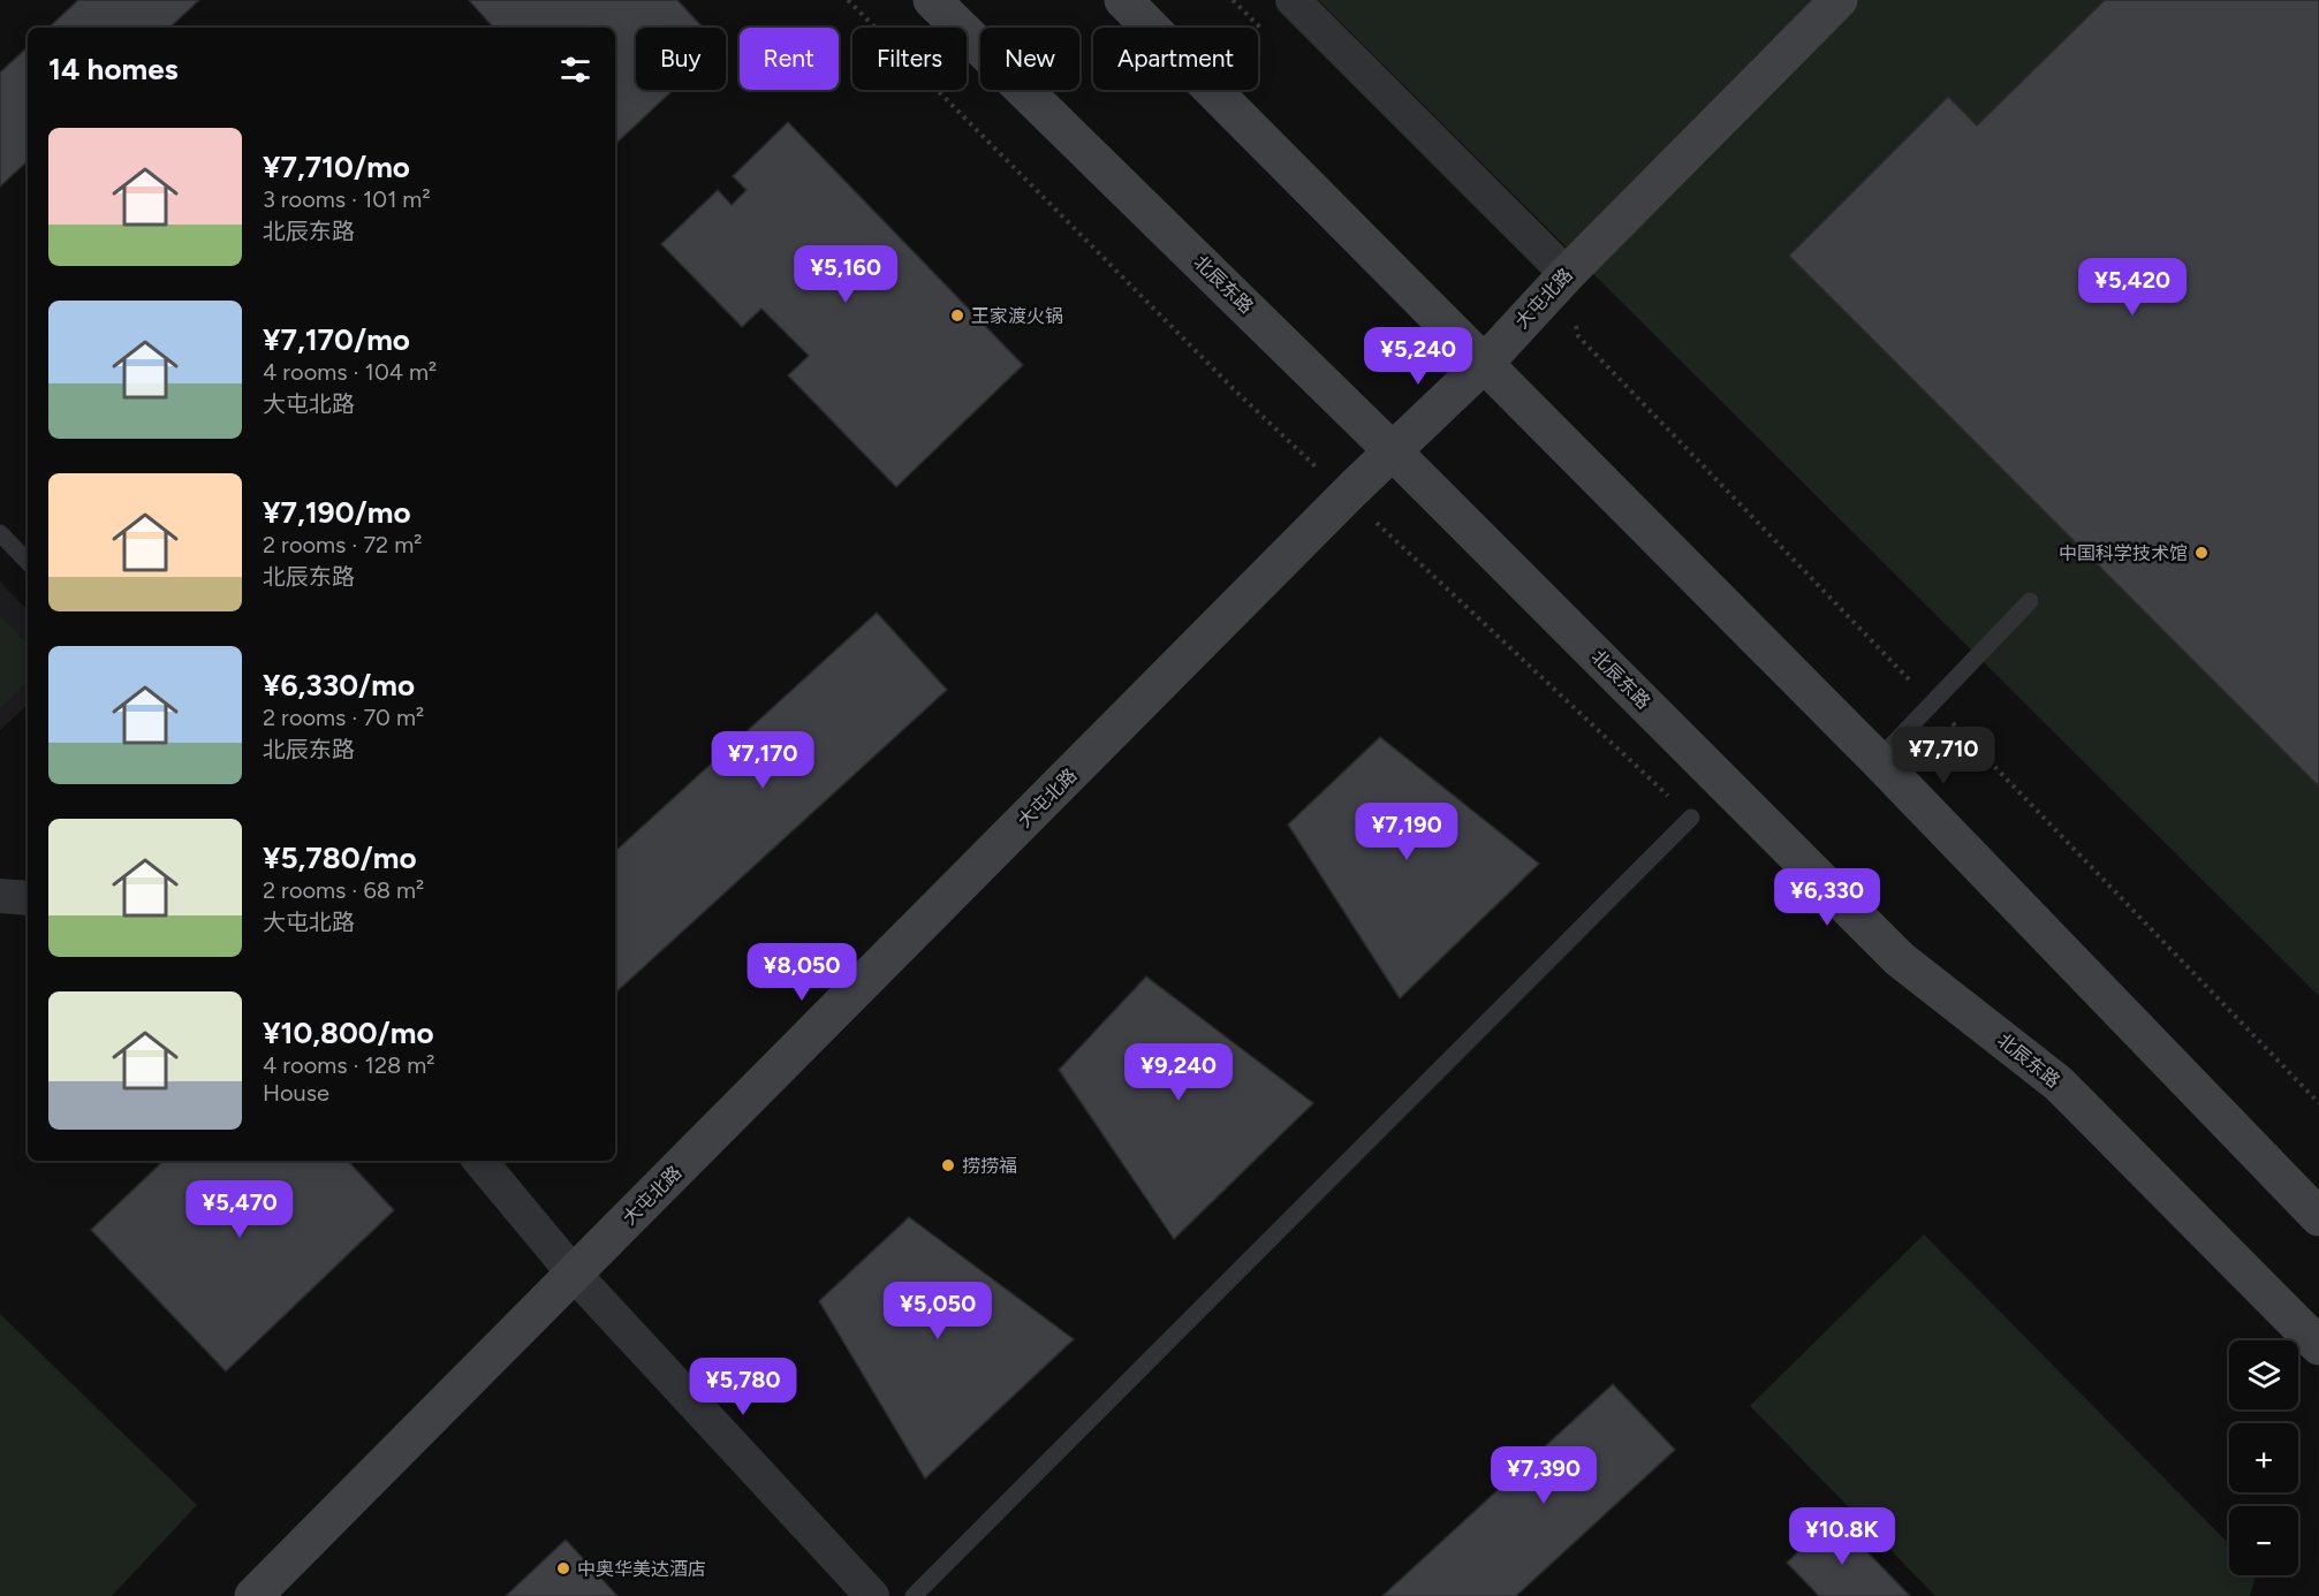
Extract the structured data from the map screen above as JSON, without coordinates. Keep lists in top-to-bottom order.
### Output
{
  "streets": {
    "main road": ["北辰东路", "大屯北路"]
  },
  "crossings": [
    ["北辰东路", "大屯北路"]
  ],
  "places": [
    "王家渡火锅",
    "中国科学技术馆",
    "捞捞福",
    "中奥华美达酒店"
  ],
  "page": {
    "chip": [
      "Buy",
      "Rent",
      "Filters",
      "New",
      "Apartment"
    ],
    "heading": "14 homes",
    "list": [
      {
        "name": "¥7,710/mo",
        "note": "3 rooms · 101 m² · 北辰东路"
      },
      {
        "name": "¥7,170/mo",
        "note": "4 rooms · 104 m² · 大屯北路"
      },
      {
        "name": "¥7,190/mo",
        "note": "2 rooms · 72 m² · 北辰东路"
      },
      {
        "name": "¥6,330/mo",
        "note": "2 rooms · 70 m² · 北辰东路"
      },
      {
        "name": "¥5,780/mo",
        "note": "2 rooms · 68 m² · 大屯北路"
      },
      {
        "name": "¥10,800/mo",
        "note": "4 rooms · 128 m² · House"
      }
    ],
    "price": [
      "¥5,160",
      "¥5,420",
      "¥5,240",
      "¥7,710",
      "¥7,170",
      "¥7,190",
      "¥6,330",
      "¥8,050",
      "¥9,240",
      "¥5,470",
      "¥5,050",
      "¥5,780",
      "¥7,390",
      "¥10.8K"
    ],
    "map_buttons": ["+", "−"]
  }
}
